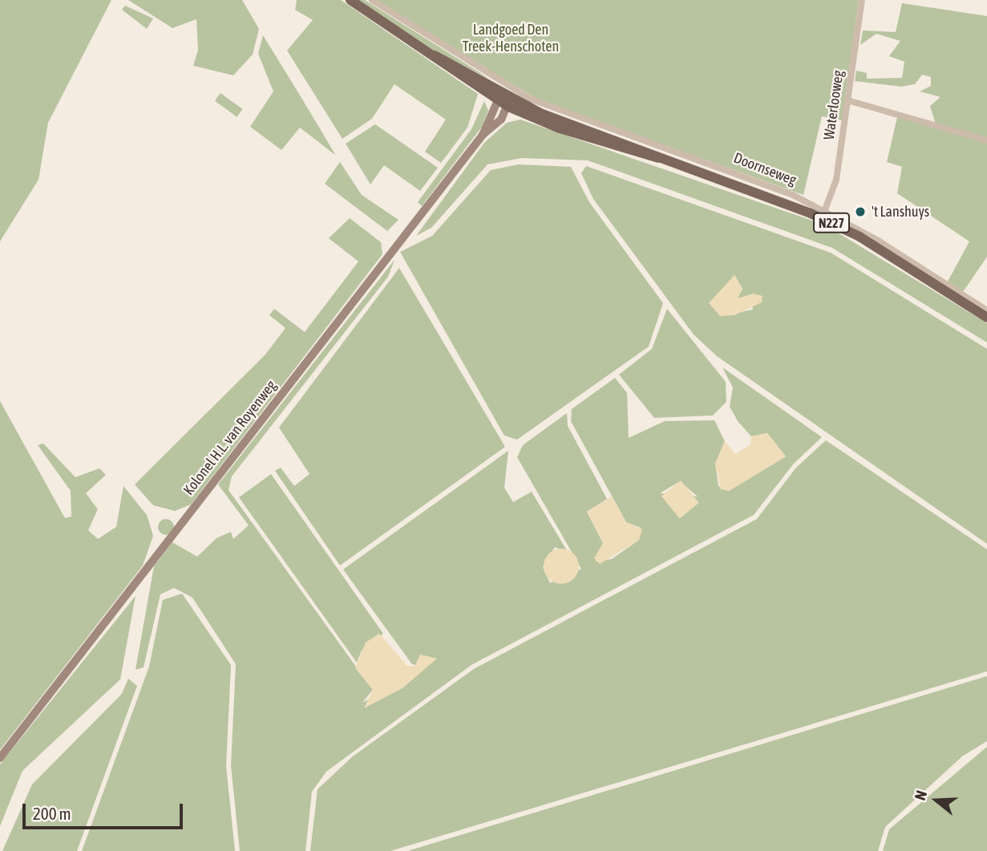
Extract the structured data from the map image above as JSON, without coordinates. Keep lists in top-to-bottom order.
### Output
{
  "streets": {
    "main road": ["Doornseweg", "N227"],
    "street": ["Waterlooweg", "Kolonel H.L. van Royenweg"]
  },
  "crossings": [
    ["Waterlooweg", "Doornseweg"],
    ["Doornseweg", "Kolonel H.L. van Royenweg"]
  ],
  "parks": ["Landgoed Den Treek-Henschoten"],
  "places": ["'t Lanshuys"],
  "scale_bar": "200 m",
  "north": "left"
}
